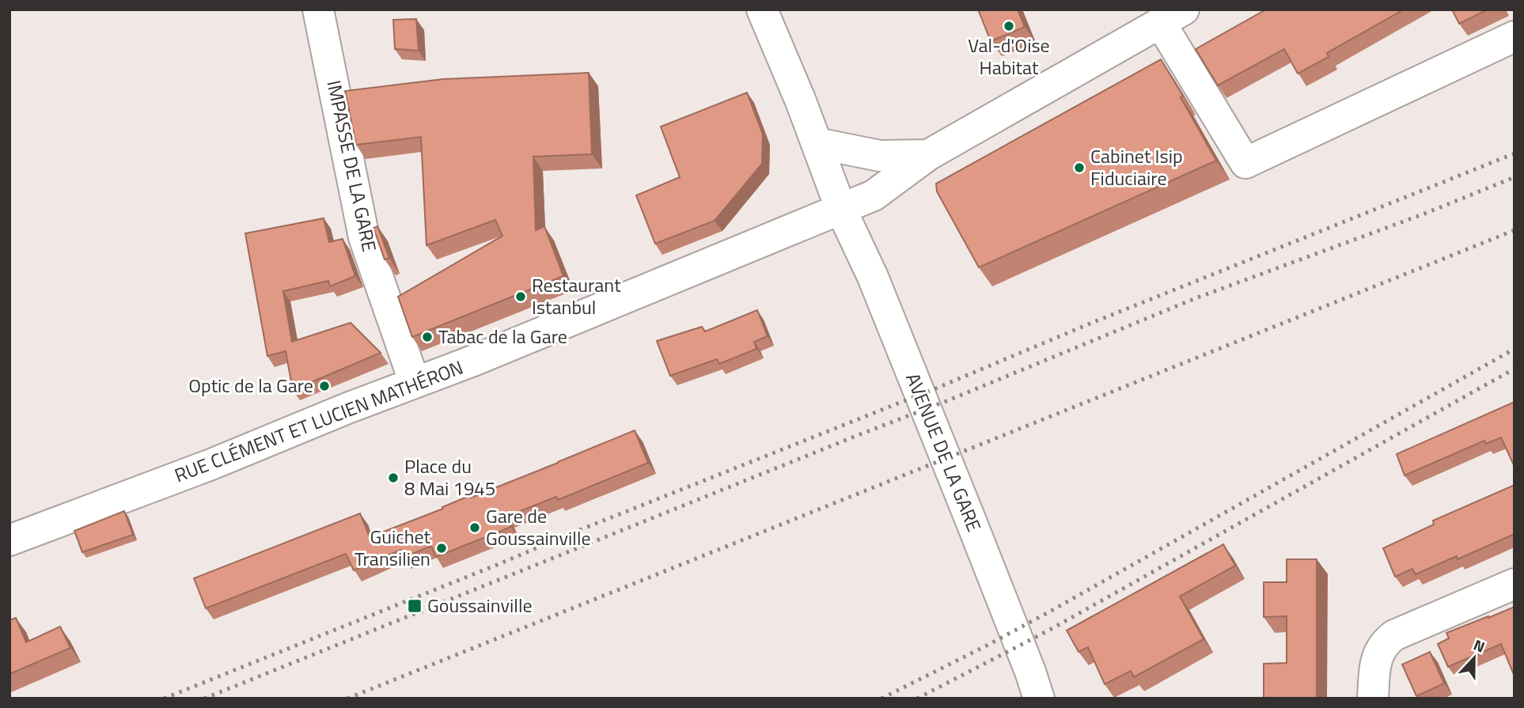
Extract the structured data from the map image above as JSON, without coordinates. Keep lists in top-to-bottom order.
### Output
{
  "streets": {
    "street": ["IMPASSE DE LA GARE", "RUE CLÉMENT ET LUCIEN MATHÉRON", "AVENUE DE LA GARE"]
  },
  "crossings": [
    ["IMPASSE DE LA GARE", "RUE CLÉMENT ET LUCIEN MATHÉRON"],
    ["RUE CLÉMENT ET LUCIEN MATHÉRON", "AVENUE DE LA GARE"]
  ],
  "places": {
    "other": [
      "Val-d'Oise Habitat",
      "Cabinet Isip Fiduciaire",
      "Restaurant Istanbul",
      "Tabac de la Gare",
      "Optic de la Gare",
      "Place du 8 Mai 1945",
      "Gare de Goussainville",
      "Guichet Transilien"
    ],
    "transit": ["Goussainville"]
  },
  "north": "top"
}
